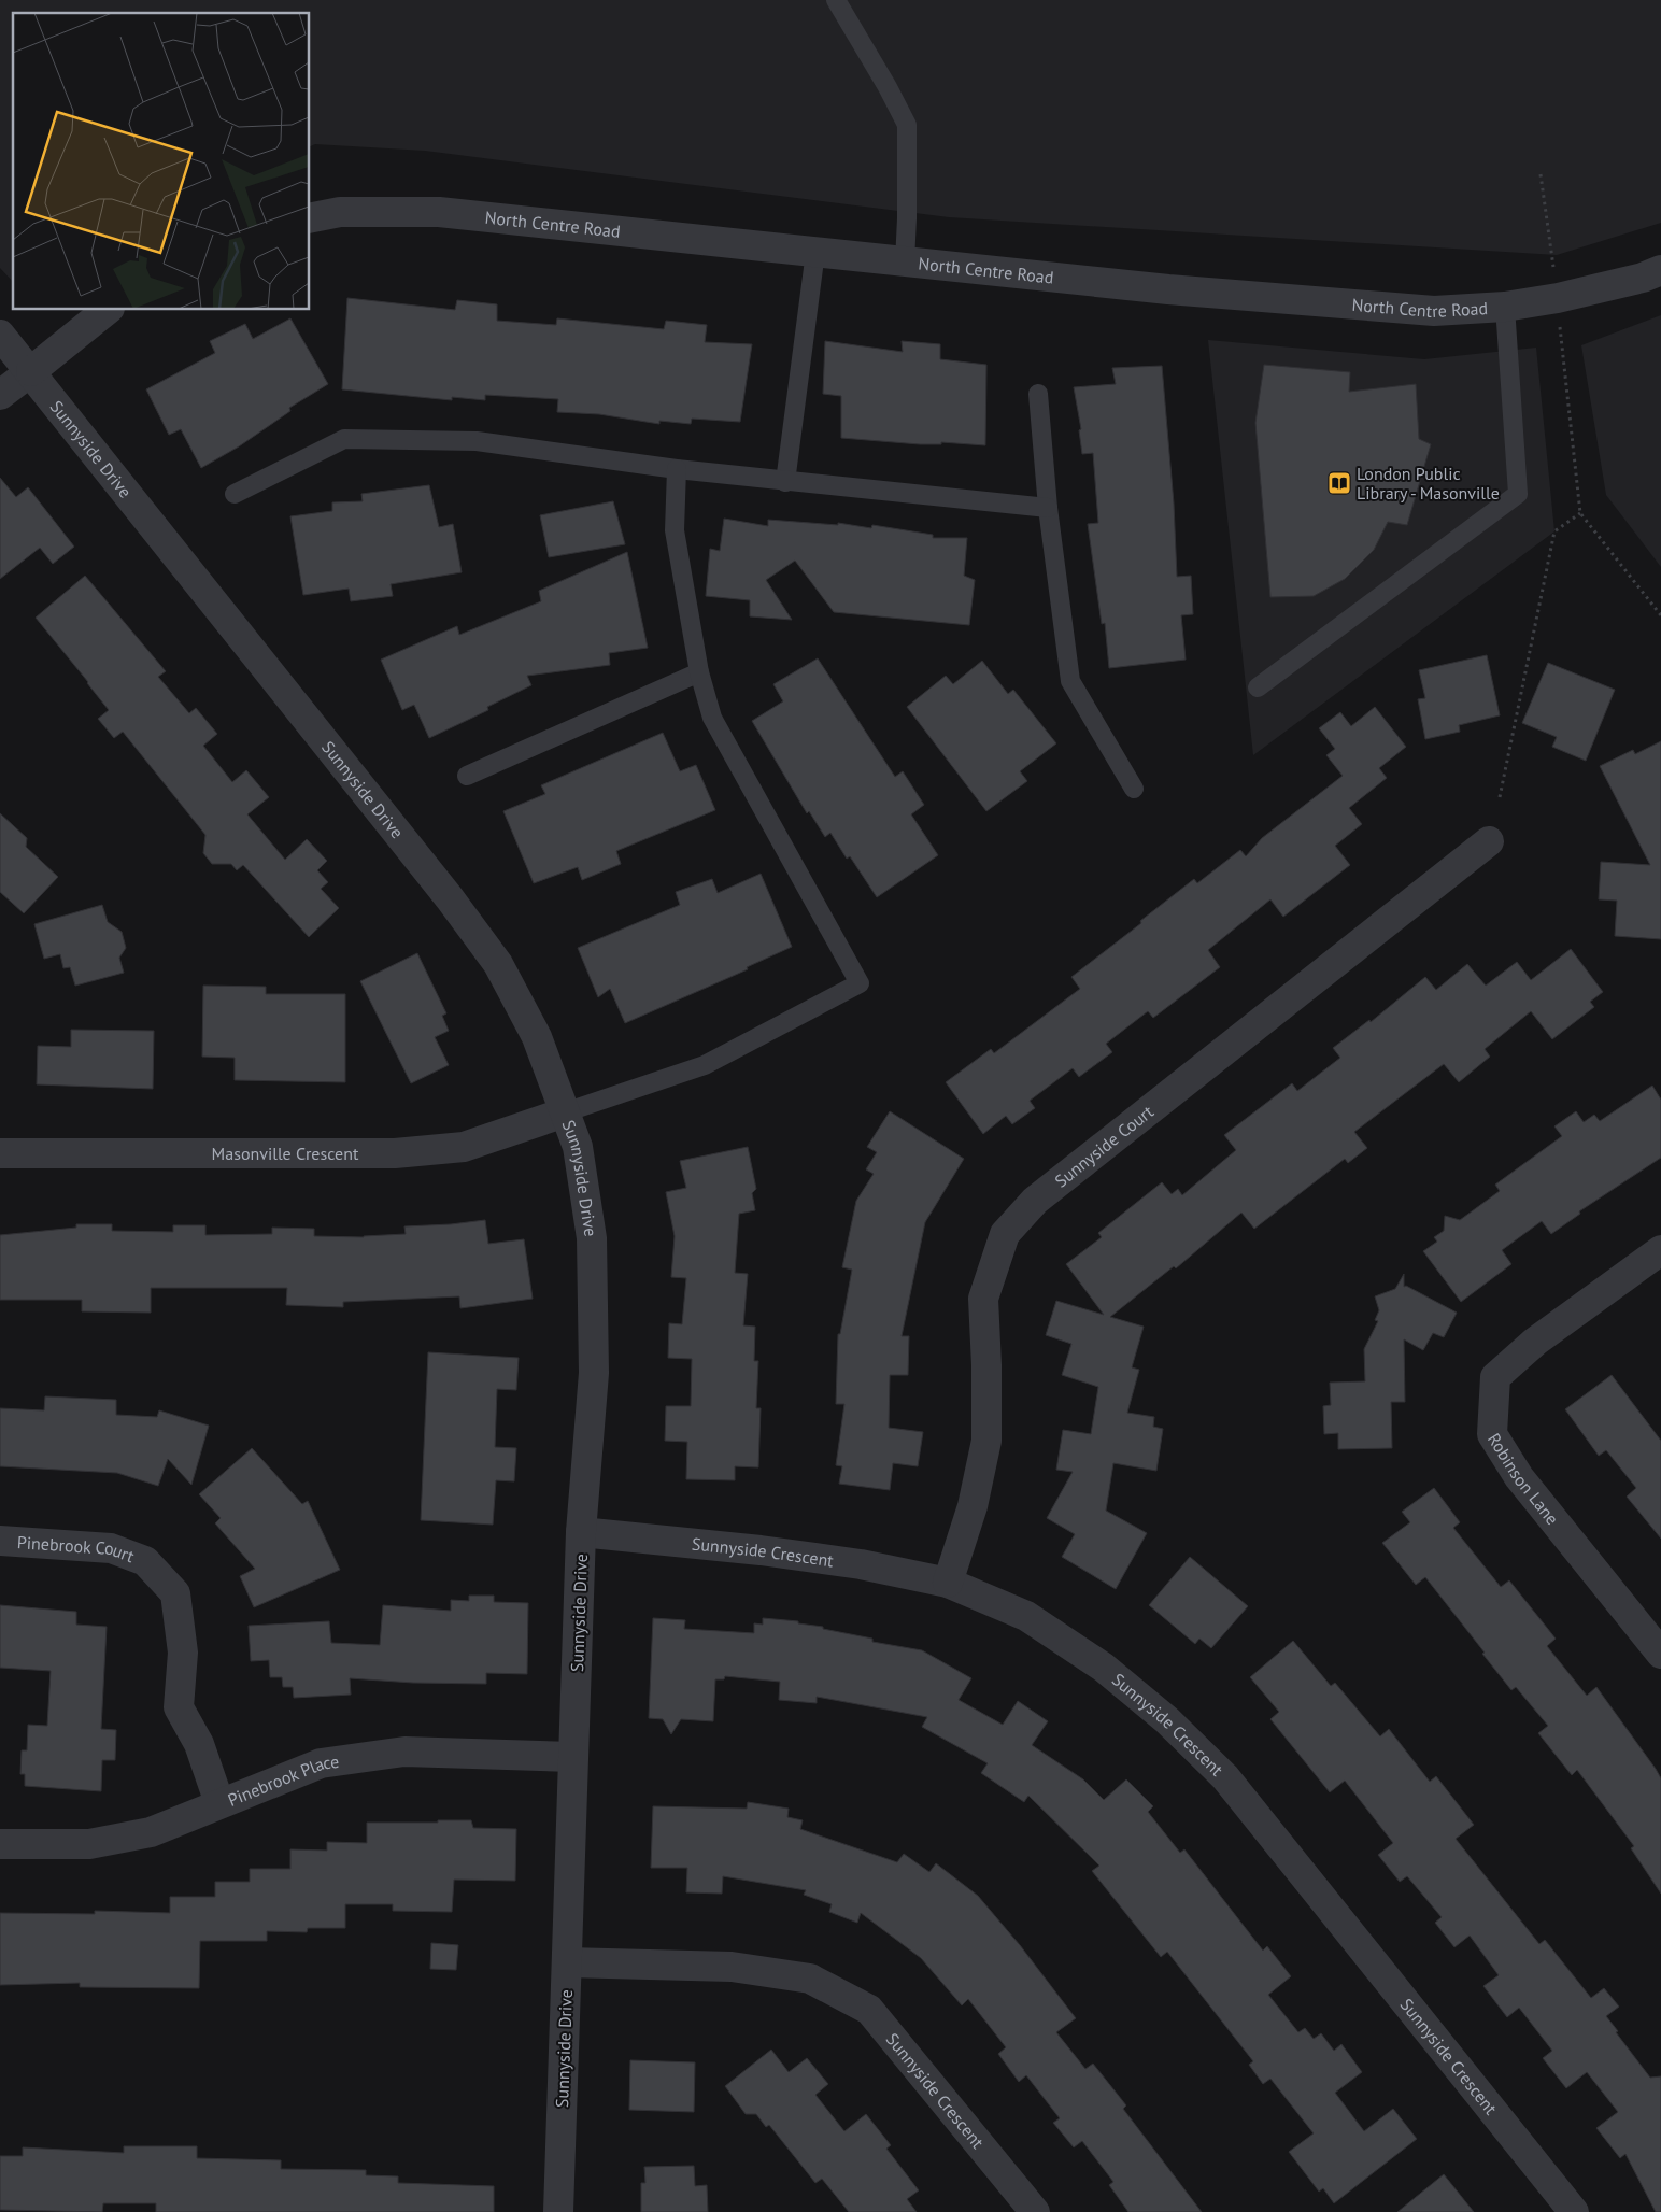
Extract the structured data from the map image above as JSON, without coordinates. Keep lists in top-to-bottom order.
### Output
{
  "streets": {
    "street": [
      "North Centre Road",
      "Sunnyside Drive",
      "Sunnyside Court",
      "Masonville Crescent",
      "Robinson Lane",
      "Pinebrook Court",
      "Sunnyside Crescent",
      "Pinebrook Place"
    ]
  },
  "crossings": [
    ["Sunnyside Drive", "Masonville Crescent"],
    ["Sunnyside Drive", "Sunnyside Crescent"],
    ["Sunnyside Drive", "Pinebrook Place"],
    ["Sunnyside Court", "Sunnyside Crescent"],
    ["Pinebrook Court", "Pinebrook Place"]
  ],
  "places": {
    "library": ["London Public Library - Masonville"]
  }
}
